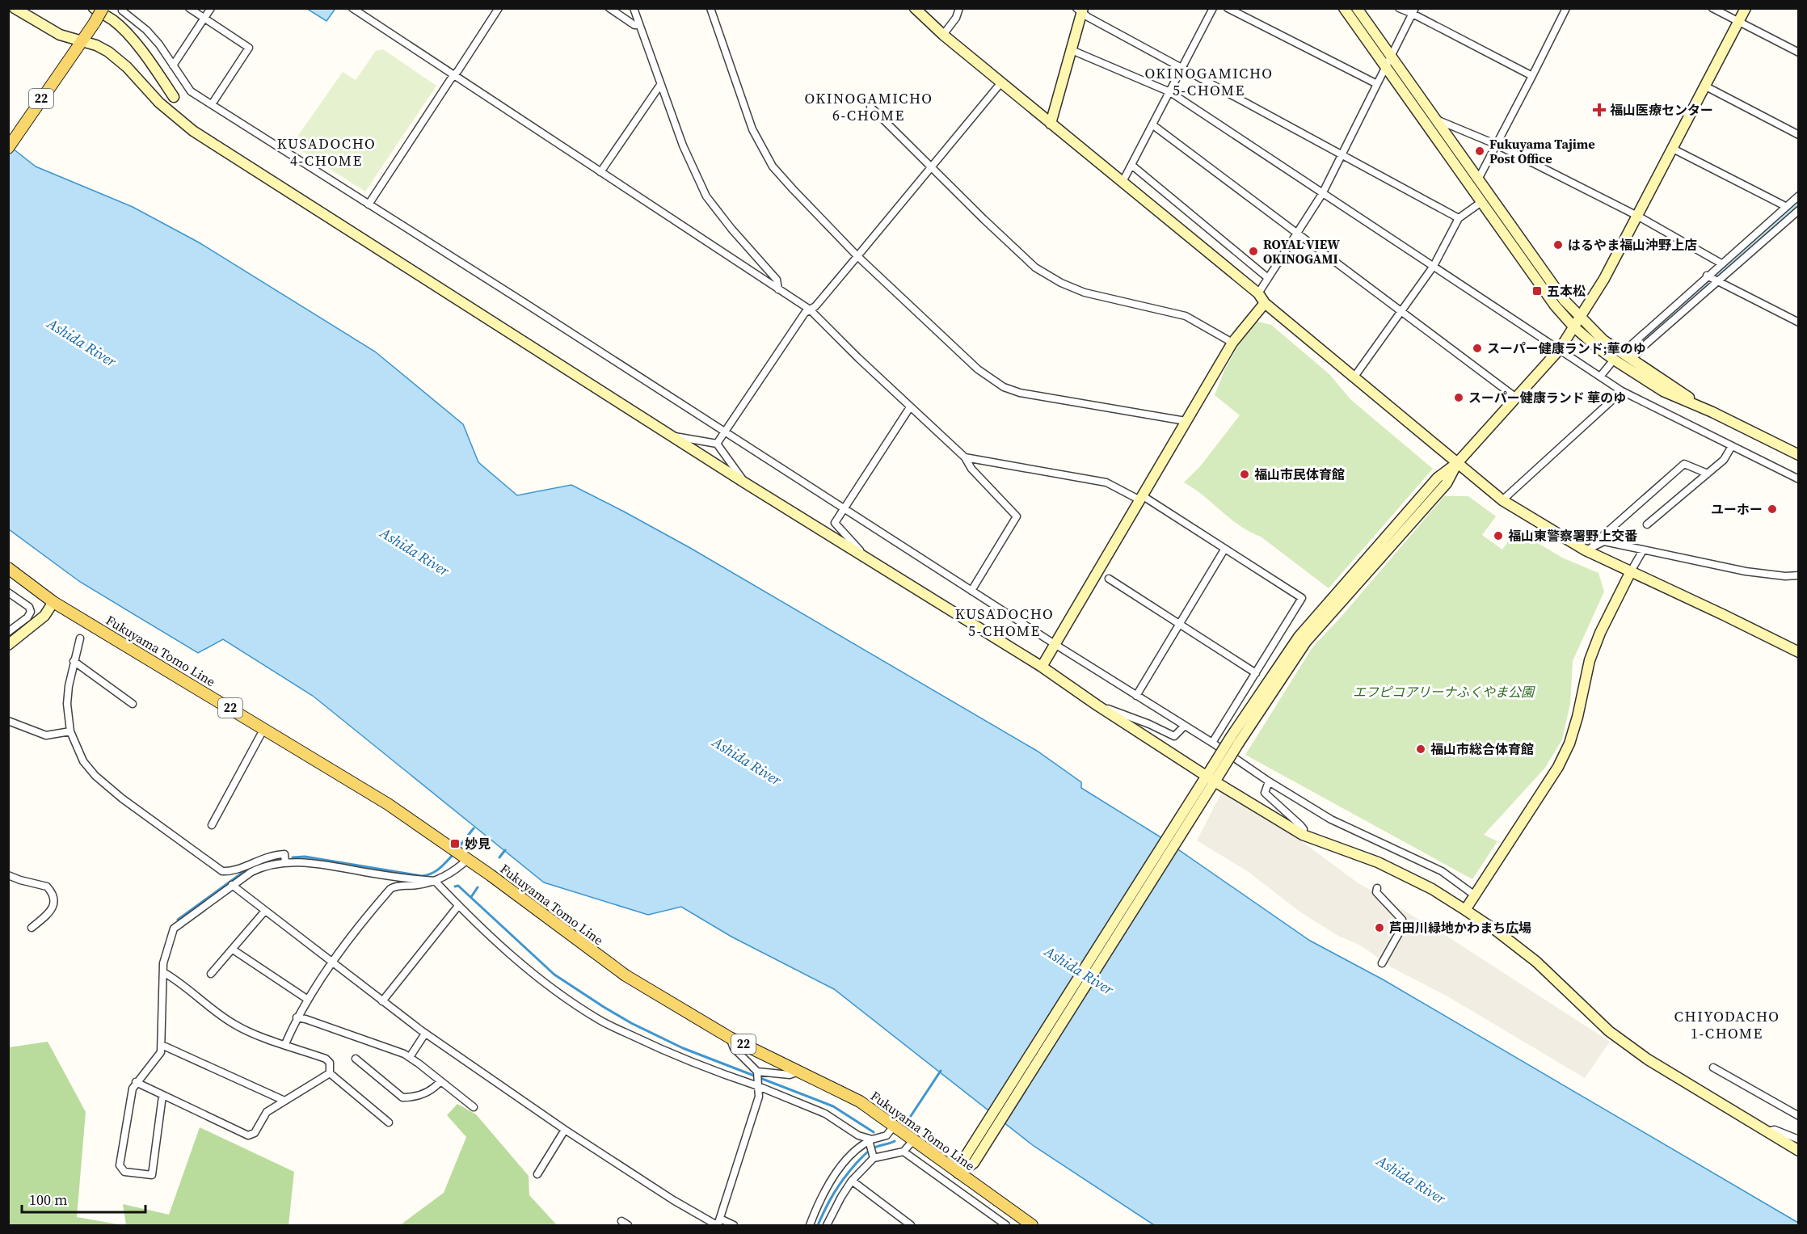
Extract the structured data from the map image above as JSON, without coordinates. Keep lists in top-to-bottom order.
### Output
{
  "streets": {
    "main road": ["22", "Fukuyama Tomo Line"]
  },
  "districts": [
    "OKINOGAMICHO 5-CHOME",
    "OKINOGAMICHO 6-CHOME",
    "KUSADOCHO 4-CHOME",
    "KUSADOCHO 5-CHOME",
    "CHIYODACHO 1-CHOME"
  ],
  "water": ["Ashida River"],
  "parks": ["エフピコアリーナふくやま公園"],
  "places": {
    "health": ["福山医療センター"],
    "other": [
      "Fukuyama Tajime Post Office",
      "はるやま福山沖野上店",
      "ROYAL VIEW OKINOGAMI",
      "スーパー健康ランド;華のゆ",
      "スーパー健康ランド 華のゆ",
      "福山市民体育館",
      "ユーホー",
      "福山東警察署野上交番",
      "福山市総合体育館",
      "芦田川緑地かわまち広場"
    ],
    "transit": ["五本松", "妙見"]
  },
  "scale_bar": "100 m"
}
